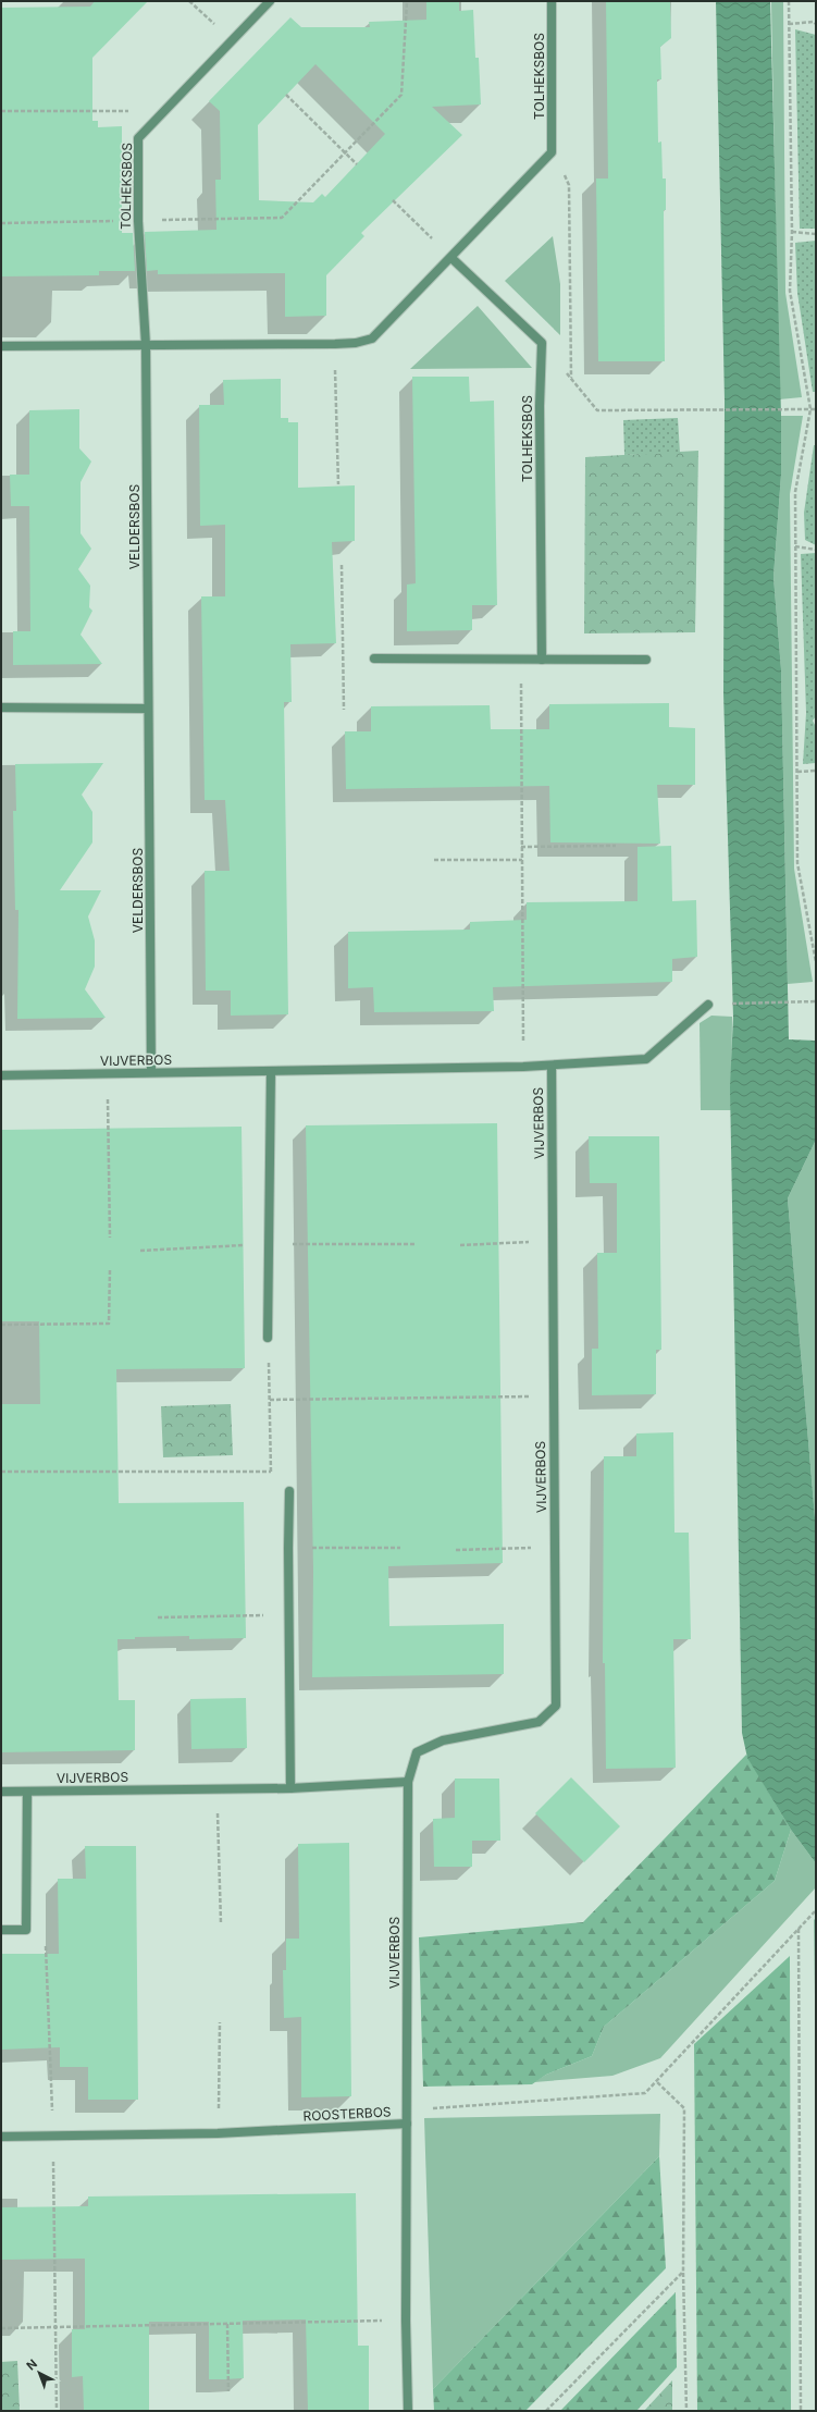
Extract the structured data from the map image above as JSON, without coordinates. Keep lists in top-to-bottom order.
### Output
{
  "streets": {
    "street": [
      "TOLHEKSBOS",
      "VELDERSBOS",
      "VIJVERBOS",
      "ROOSTERBOS"
    ]
  },
  "crossings": [
    ["TOLHEKSBOS", "VELDERSBOS"],
    ["VELDERSBOS", "VIJVERBOS"],
    ["VIJVERBOS", "ROOSTERBOS"]
  ],
  "north": "top left"
}
